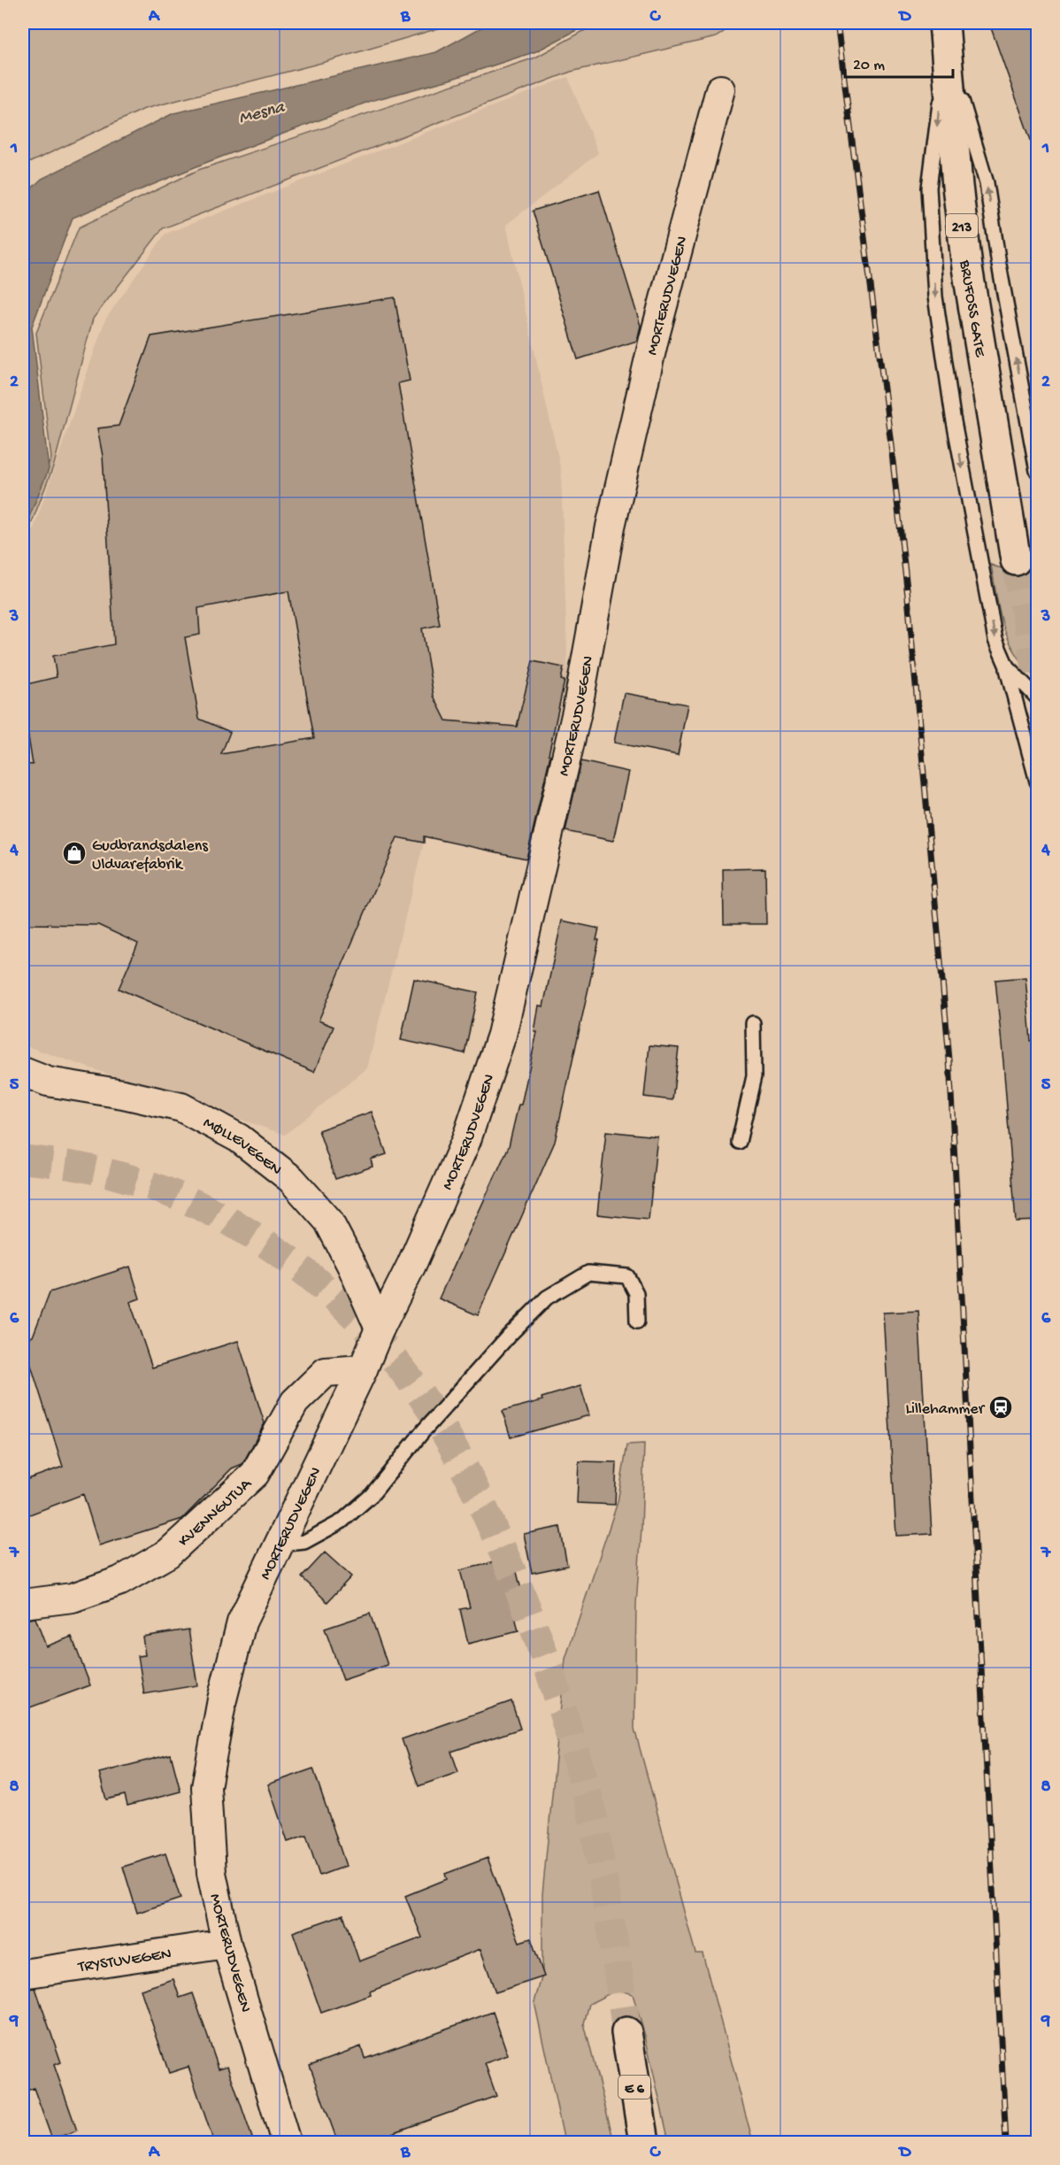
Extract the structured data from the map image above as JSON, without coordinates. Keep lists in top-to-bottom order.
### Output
{
  "streets": {
    "main road": ["213", "BRUFOSS GATE", "E 6"],
    "street": [
      "MORTERUDVEGEN",
      "MØLLEVEGEN",
      "KVENNGUTUA",
      "TRYSTUVEGEN"
    ]
  },
  "crossings": [
    ["MORTERUDVEGEN", "MØLLEVEGEN"],
    ["MORTERUDVEGEN", "KVENNGUTUA"],
    ["MORTERUDVEGEN", "TRYSTUVEGEN"]
  ],
  "water": ["Mesna"],
  "places": {
    "shop": ["Gudbrandsdalens Uldvarefabrik"],
    "station": ["Lillehammer"]
  },
  "scale_bar": "20 m",
  "grid": {
    "columns": [
      "A",
      "B",
      "C",
      "D"
    ],
    "rows": [
      "1",
      "2",
      "3",
      "4",
      "5",
      "6",
      "7",
      "8",
      "9"
    ]
  }
}
